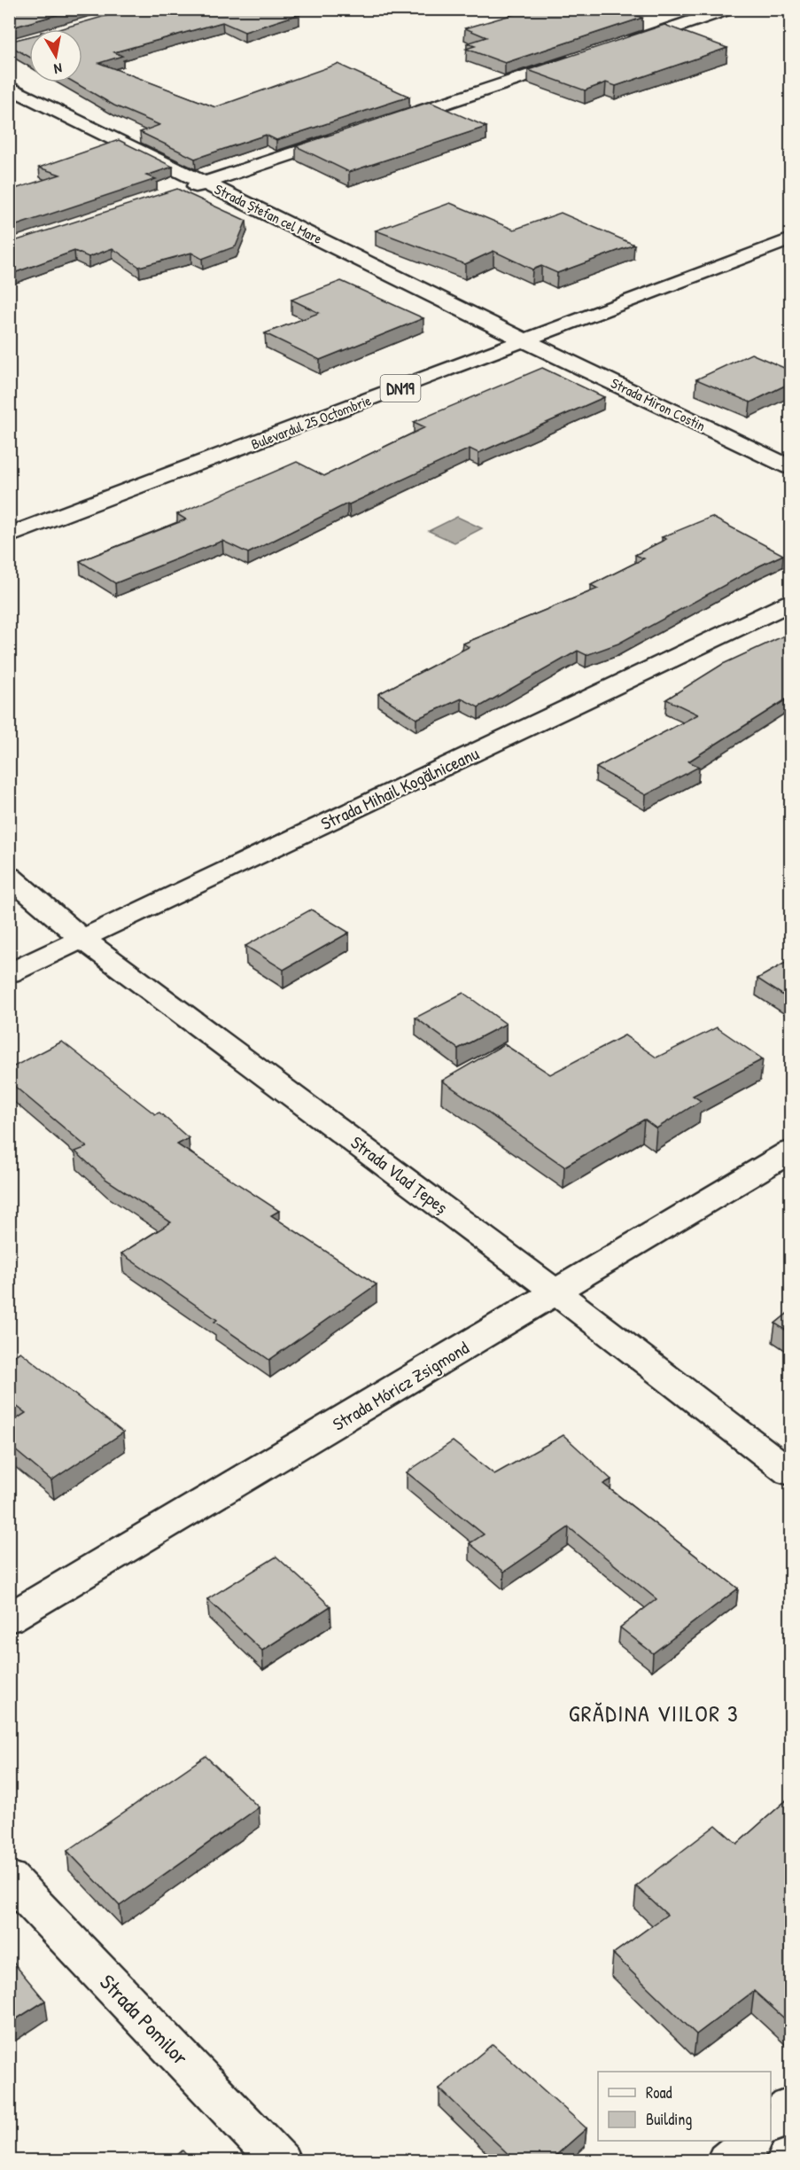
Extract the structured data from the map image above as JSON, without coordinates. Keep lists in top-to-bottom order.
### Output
{
  "streets": {
    "street": [
      "Strada Ștefan cel Mare",
      "DN19",
      "Strada Miron Costin",
      "Bulevardul 25 Octombrie",
      "Strada Mihail Kogălniceanu",
      "Strada Vlad Țepeș",
      "Strada Móricz Zsigmond",
      "Strada Pomilor"
    ]
  },
  "crossings": [
    ["Strada Ștefan cel Mare", "Strada Miron Costin"],
    ["Strada Ștefan cel Mare", "Bulevardul 25 Octombrie"],
    ["Strada Miron Costin", "Bulevardul 25 Octombrie"],
    ["Strada Mihail Kogălniceanu", "Strada Vlad Țepeș"],
    ["Strada Vlad Țepeș", "Strada Móricz Zsigmond"]
  ],
  "districts": ["GRĂDINA VIILOR 3"],
  "legend": ["Road", "Building"],
  "north": "bottom"
}
